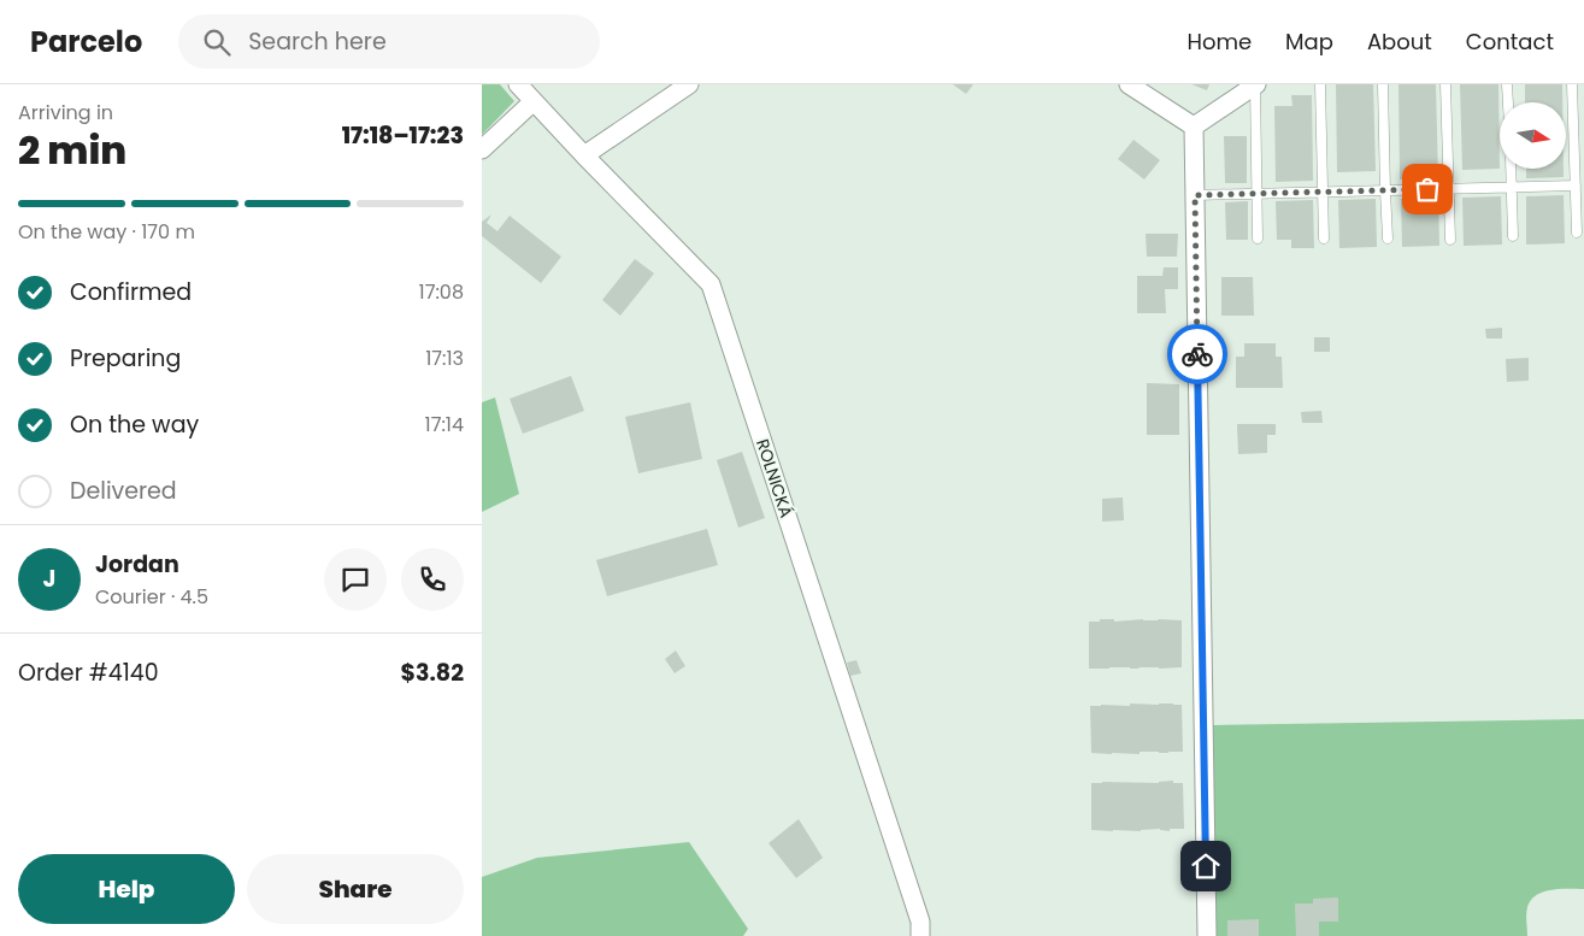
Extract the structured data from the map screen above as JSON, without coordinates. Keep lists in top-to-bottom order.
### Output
{
  "streets": {
    "street": ["ROLNICKÁ"]
  },
  "north": "right",
  "page": {
    "header": "Parcelo",
    "search": "Search here",
    "nav": [
      "Home",
      "Map",
      "About",
      "Contact"
    ],
    "heading": ["2 min", "Arriving in", "17:18–17:23"],
    "panel": [
      "Jordan",
      "Courier · 4.5",
      "Order #4140",
      "$3.82"
    ],
    "bar": "On the way · 170 m",
    "list": [
      ["Confirmed", "17:08"],
      ["Preparing", "17:13"],
      ["On the way", "17:14"],
      "Delivered"
    ],
    "round": "J",
    "buttons": ["Help", "Share"]
  }
}
